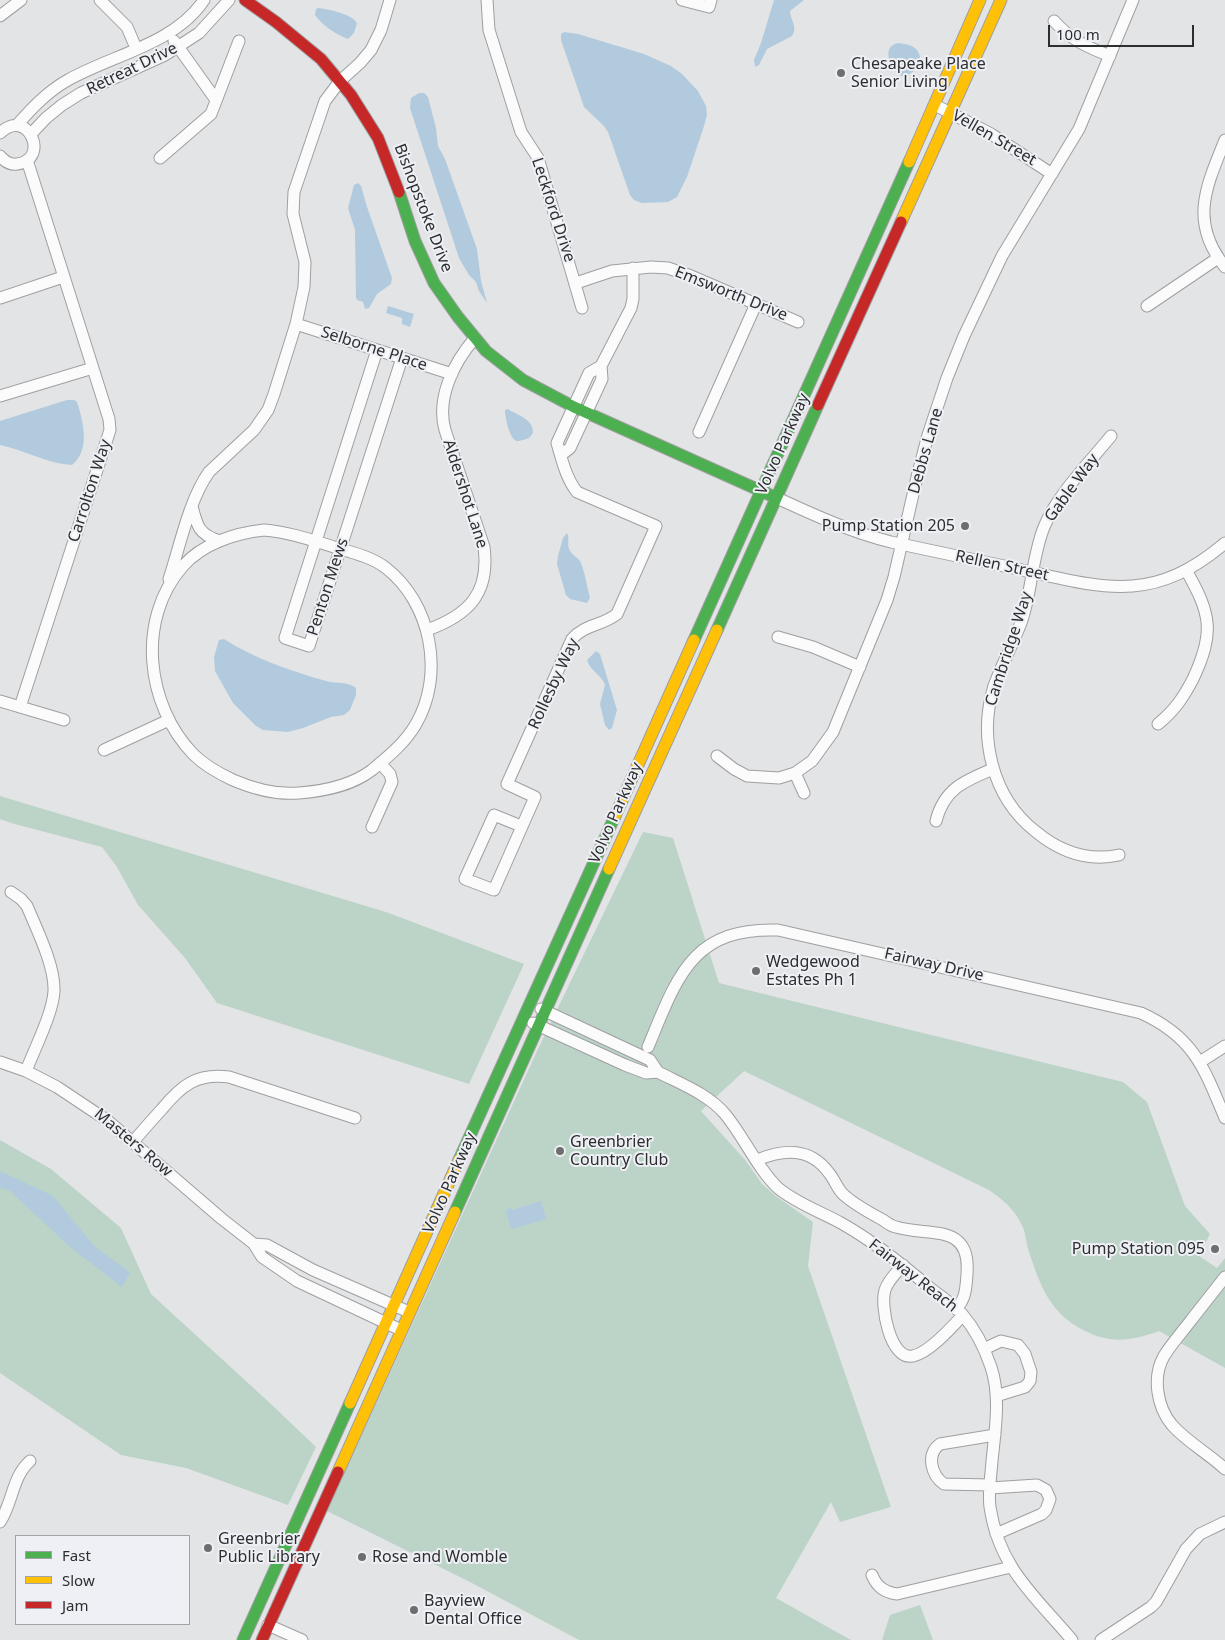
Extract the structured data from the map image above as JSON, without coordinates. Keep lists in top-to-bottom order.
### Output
{
  "streets": {
    "main road": ["Bishopstoke Drive", "Volvo Parkway"],
    "street": [
      "Retreat Drive",
      "Vellen Street",
      "Leckford Drive",
      "Emsworth Drive",
      "Selborne Place",
      "Debbs Lane",
      "Gable Way",
      "Carrolton Way",
      "Aldershot Lane",
      "Rellen Street",
      "Penton Mews",
      "Cambridge Way",
      "Rollesby Way",
      "Fairway Drive",
      "Masters Row",
      "Fairway Reach"
    ]
  },
  "crossings": [
    ["Vellen Street", "Volvo Parkway"],
    ["Vellen Street", "Debbs Lane"],
    ["Bishopstoke Drive", "Volvo Parkway"],
    ["Bishopstoke Drive", "Aldershot Lane"],
    ["Bishopstoke Drive", "Rellen Street"],
    ["Bishopstoke Drive", "Rollesby Way"],
    ["Leckford Drive", "Emsworth Drive"],
    ["Selborne Place", "Aldershot Lane"],
    ["Selborne Place", "Penton Mews"],
    ["Volvo Parkway", "Rellen Street"],
    ["Volvo Parkway", "Masters Row"],
    ["Volvo Parkway", "Fairway Reach"],
    ["Debbs Lane", "Rellen Street"],
    ["Gable Way", "Rellen Street"],
    ["Gable Way", "Cambridge Way"],
    ["Rellen Street", "Cambridge Way"]
  ],
  "places": [
    "Chesapeake Place Senior Living",
    "Pump Station 205",
    "Wedgewood Estates Ph 1",
    "Greenbrier Country Club",
    "Pump Station 095",
    "Greenbrier Public Library",
    "Rose and Womble",
    "Bayview Dental Office"
  ],
  "legend": ["Fast", "Slow", "Jam"],
  "scale_bar": "100 m"
}
